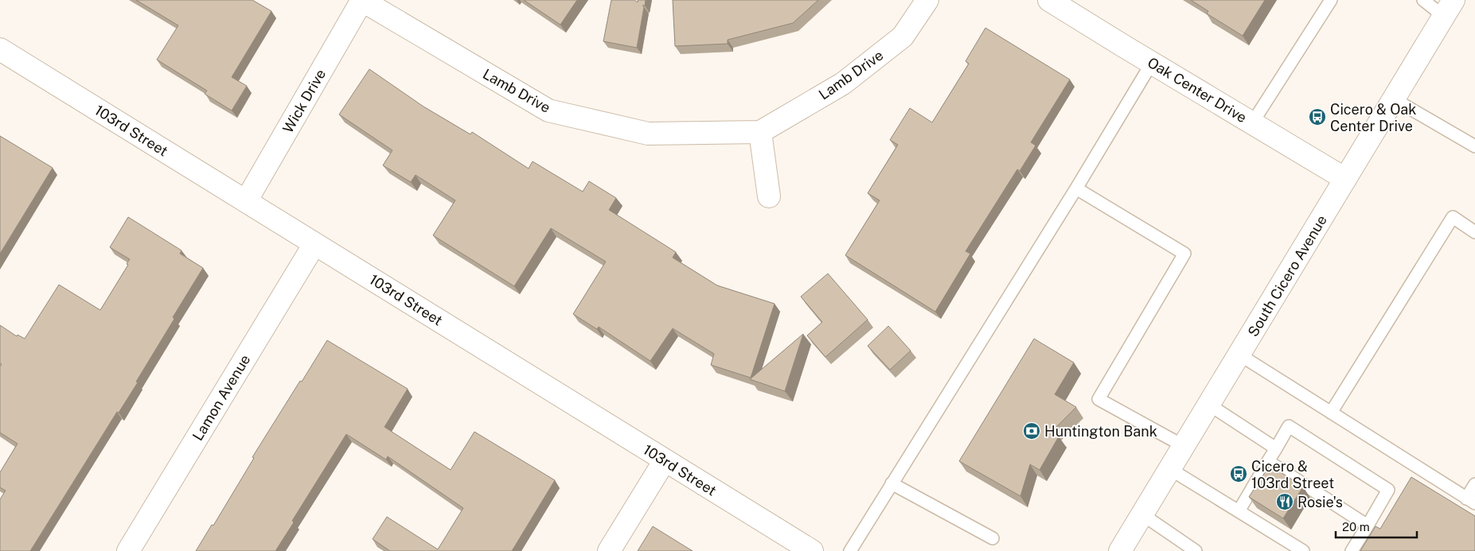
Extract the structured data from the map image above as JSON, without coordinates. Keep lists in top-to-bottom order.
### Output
{
  "streets": {
    "street": [
      "Lamb Drive",
      "Oak Center Drive",
      "Wick Drive",
      "103rd Street",
      "South Cicero Avenue",
      "Lamon Avenue"
    ]
  },
  "crossings": [
    ["Lamb Drive", "Wick Drive"],
    ["Oak Center Drive", "South Cicero Avenue"],
    ["Wick Drive", "103rd Street"],
    ["103rd Street", "Lamon Avenue"]
  ],
  "places": {
    "bus stop": ["Cicero & Oak Center Drive", "Cicero & 103rd Street"],
    "bank": ["Huntington Bank"],
    "restaurant": ["Rosie's"]
  },
  "scale_bar": "20 m"
}
